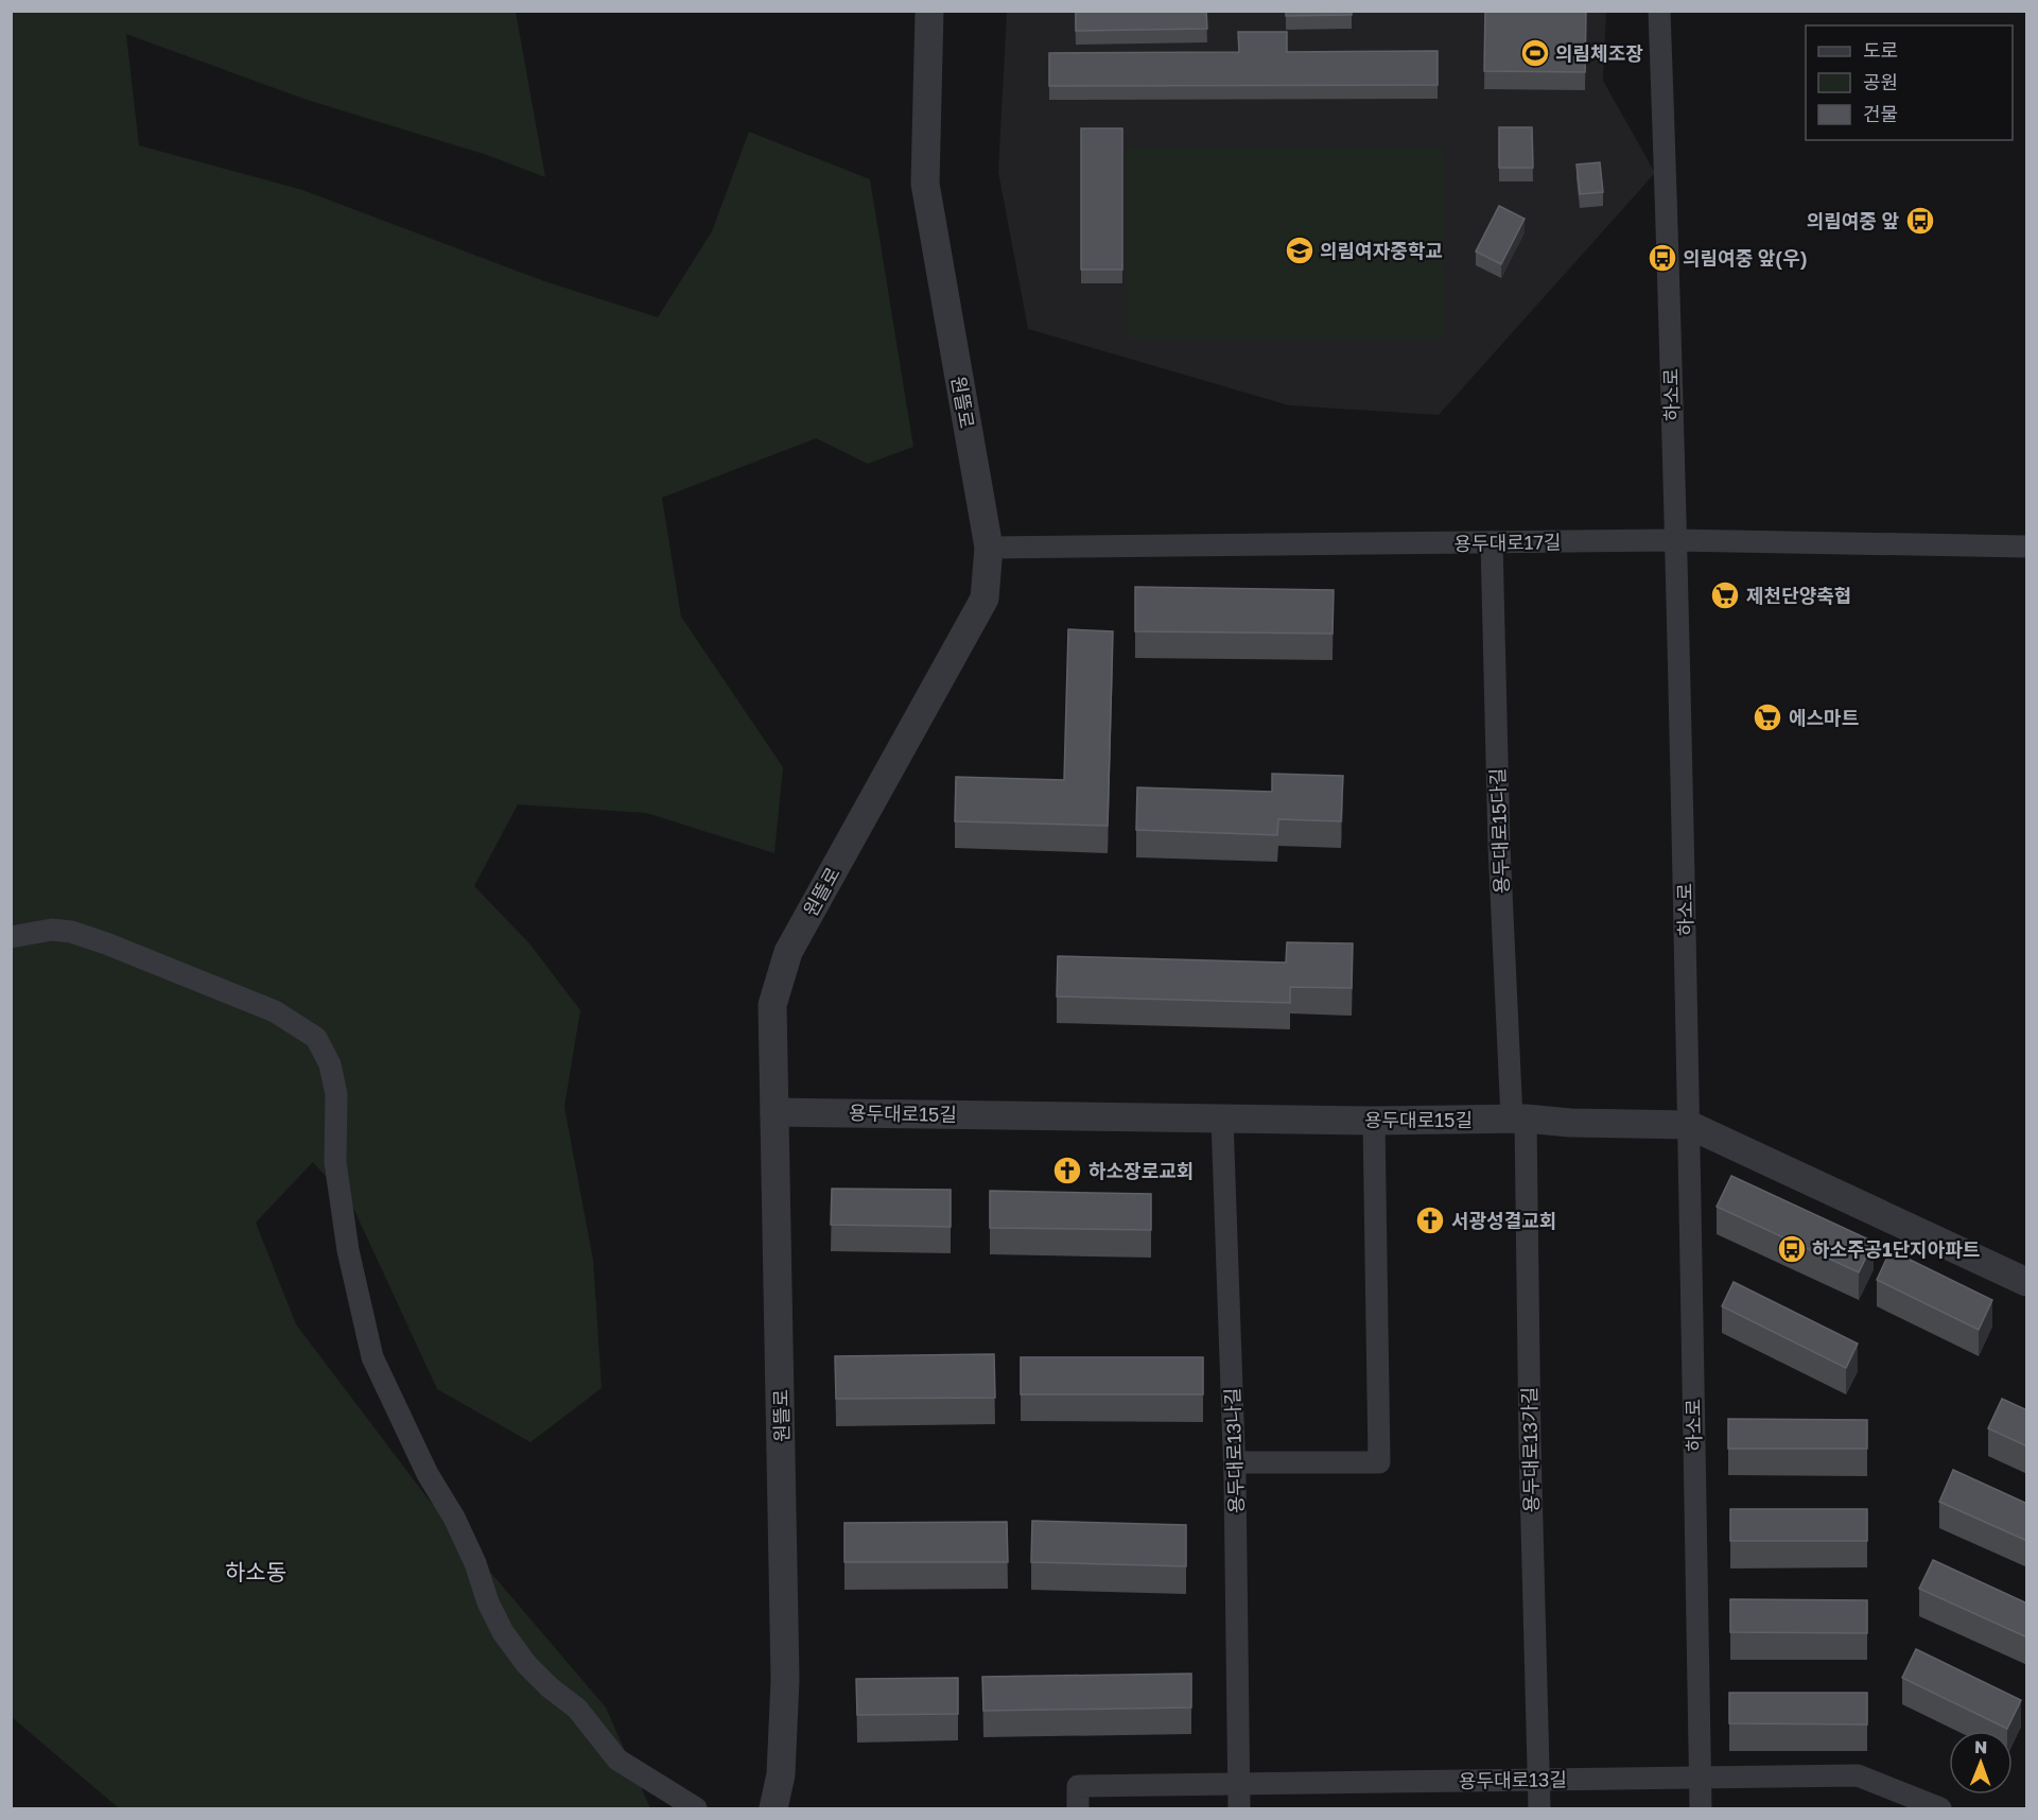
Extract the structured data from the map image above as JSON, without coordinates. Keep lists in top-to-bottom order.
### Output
{
  "streets": {
    "street": [
      "하소로",
      "원뜰로",
      "용두대로17길",
      "용두대로15다길",
      "용두대로15길",
      "용두대로13가길",
      "용두대로13나길",
      "용두대로13길"
    ]
  },
  "crossings": [
    ["하소로", "용두대로17길"],
    ["하소로", "용두대로15길"],
    ["하소로", "용두대로13길"],
    ["원뜰로", "용두대로17길"],
    ["원뜰로", "용두대로15길"],
    ["용두대로17길", "용두대로15다길"],
    ["용두대로15다길", "용두대로15길"],
    ["용두대로15다길", "용두대로13가길"],
    ["용두대로15길", "용두대로13가길"],
    ["용두대로15길", "용두대로13나길"],
    ["용두대로13가길", "용두대로13길"],
    ["용두대로13나길", "용두대로13길"]
  ],
  "districts": ["하소동"],
  "places": {
    "sports": ["의림체조장"],
    "bus stop": ["의림여중 앞", "의림여중 앞(우)", "하소주공1단지아파트"],
    "school or university": ["의림여자중학교"],
    "supermarket": ["제천단양축협", "에스마트"],
    "church": ["하소장로교회", "서광성결교회"]
  },
  "legend": ["도로", "공원", "건물"],
  "north": "top"
}
